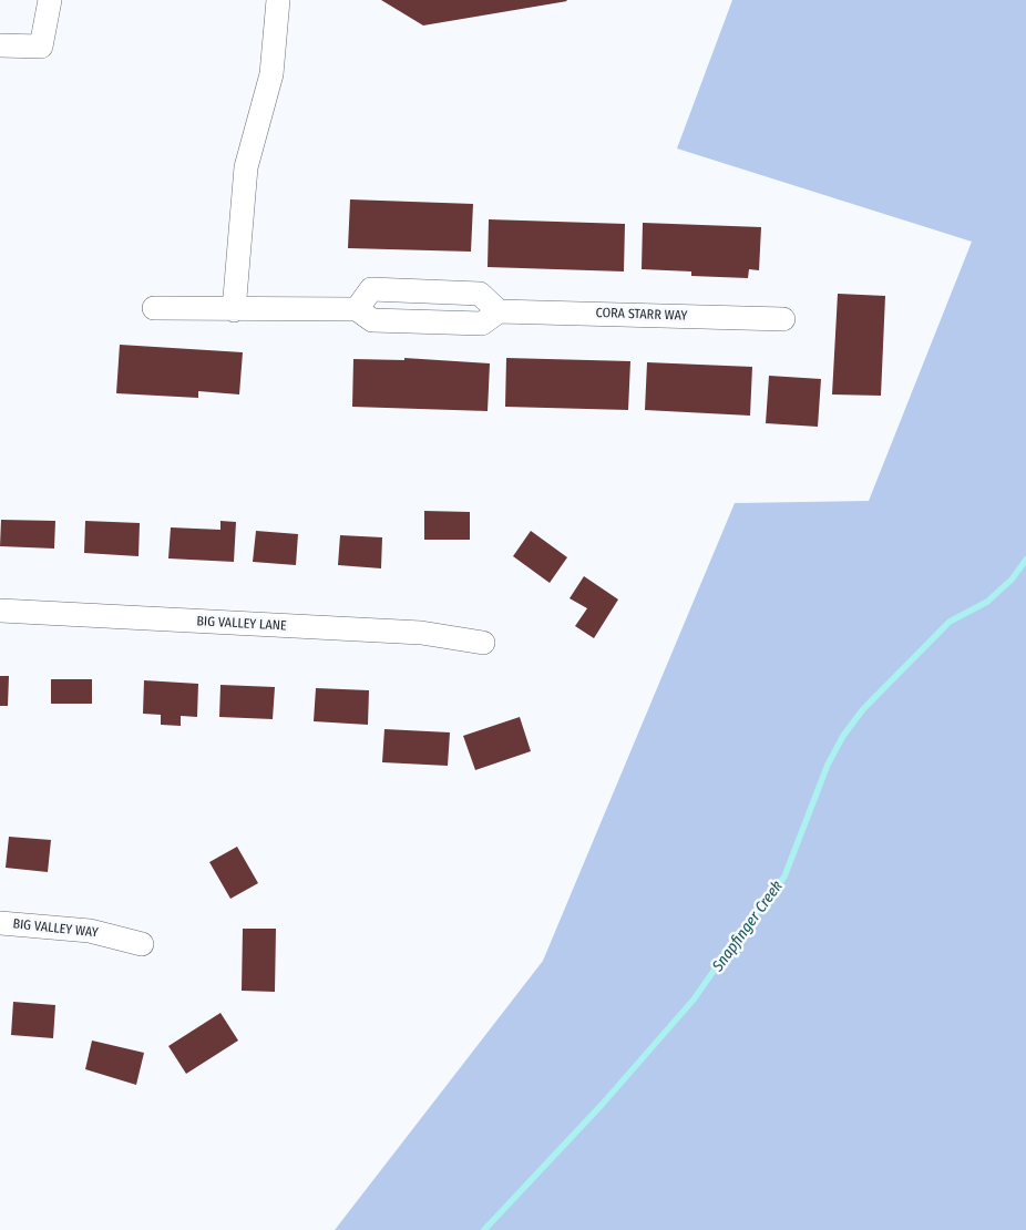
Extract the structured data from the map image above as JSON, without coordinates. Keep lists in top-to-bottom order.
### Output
{
  "streets": {
    "street": ["CORA STARR WAY", "BIG VALLEY LANE", "BIG VALLEY WAY"]
  },
  "water": ["Snapfinger Creek"]
}
